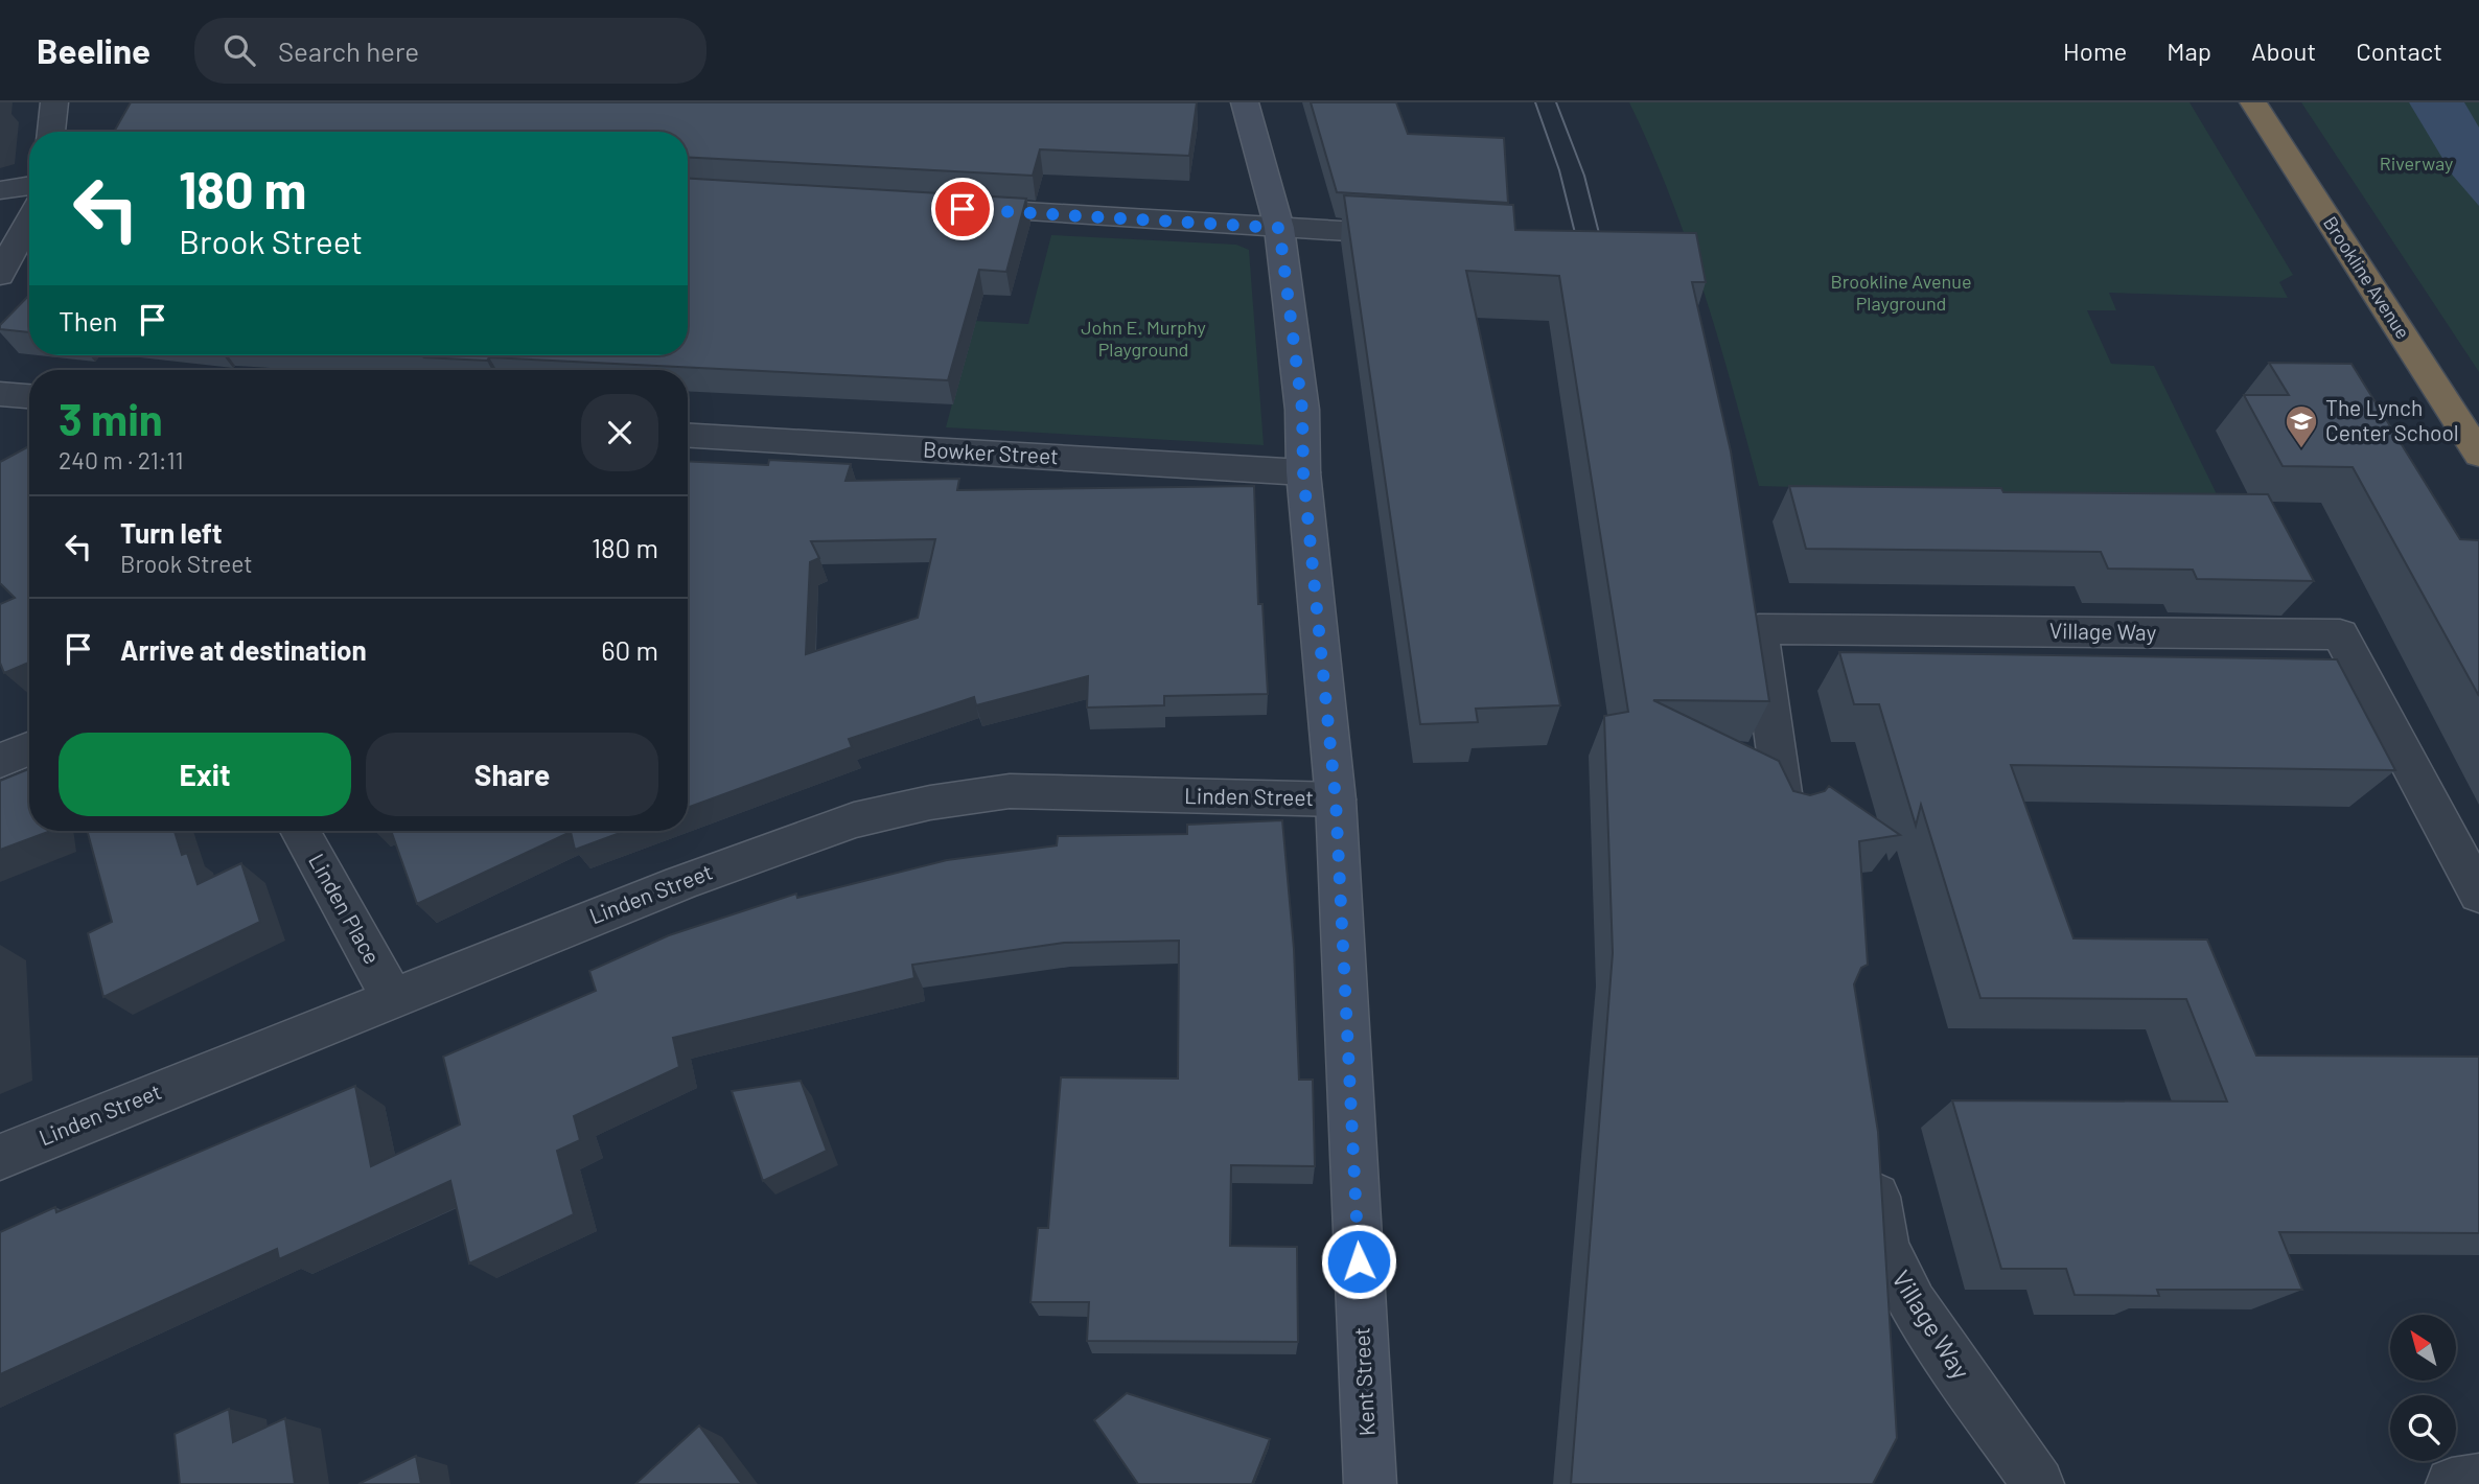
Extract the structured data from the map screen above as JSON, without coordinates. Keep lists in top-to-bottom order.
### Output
{
  "streets": {
    "highway": ["Brookline Avenue"],
    "street": [
      "Bowker Street",
      "Village Way",
      "Linden Street",
      "Linden Place",
      "Kent Street"
    ]
  },
  "crossings": [
    ["Bowker Street", "Kent Street"],
    ["Linden Street", "Linden Place"],
    ["Linden Street", "Kent Street"]
  ],
  "parks": ["Riverway", "Brookline Avenue Playground", "John E. Murphy Playground"],
  "places": {
    "school or university": ["The Lynch Center School"]
  },
  "north": "top left",
  "page": {
    "header": "Beeline",
    "search": "Search here",
    "nav": [
      "Home",
      "Map",
      "About",
      "Contact"
    ],
    "turn": ["180 m", "Brook Street"],
    "then": "Then",
    "heading": ["3 min", "240 m · 21:11"],
    "list": [
      {
        "name": "Turn left",
        "note": "Brook Street",
        "value": "180 m"
      },
      {
        "name": "Arrive at destination",
        "value": "60 m"
      }
    ],
    "buttons": ["Exit", "Share"]
  }
}
